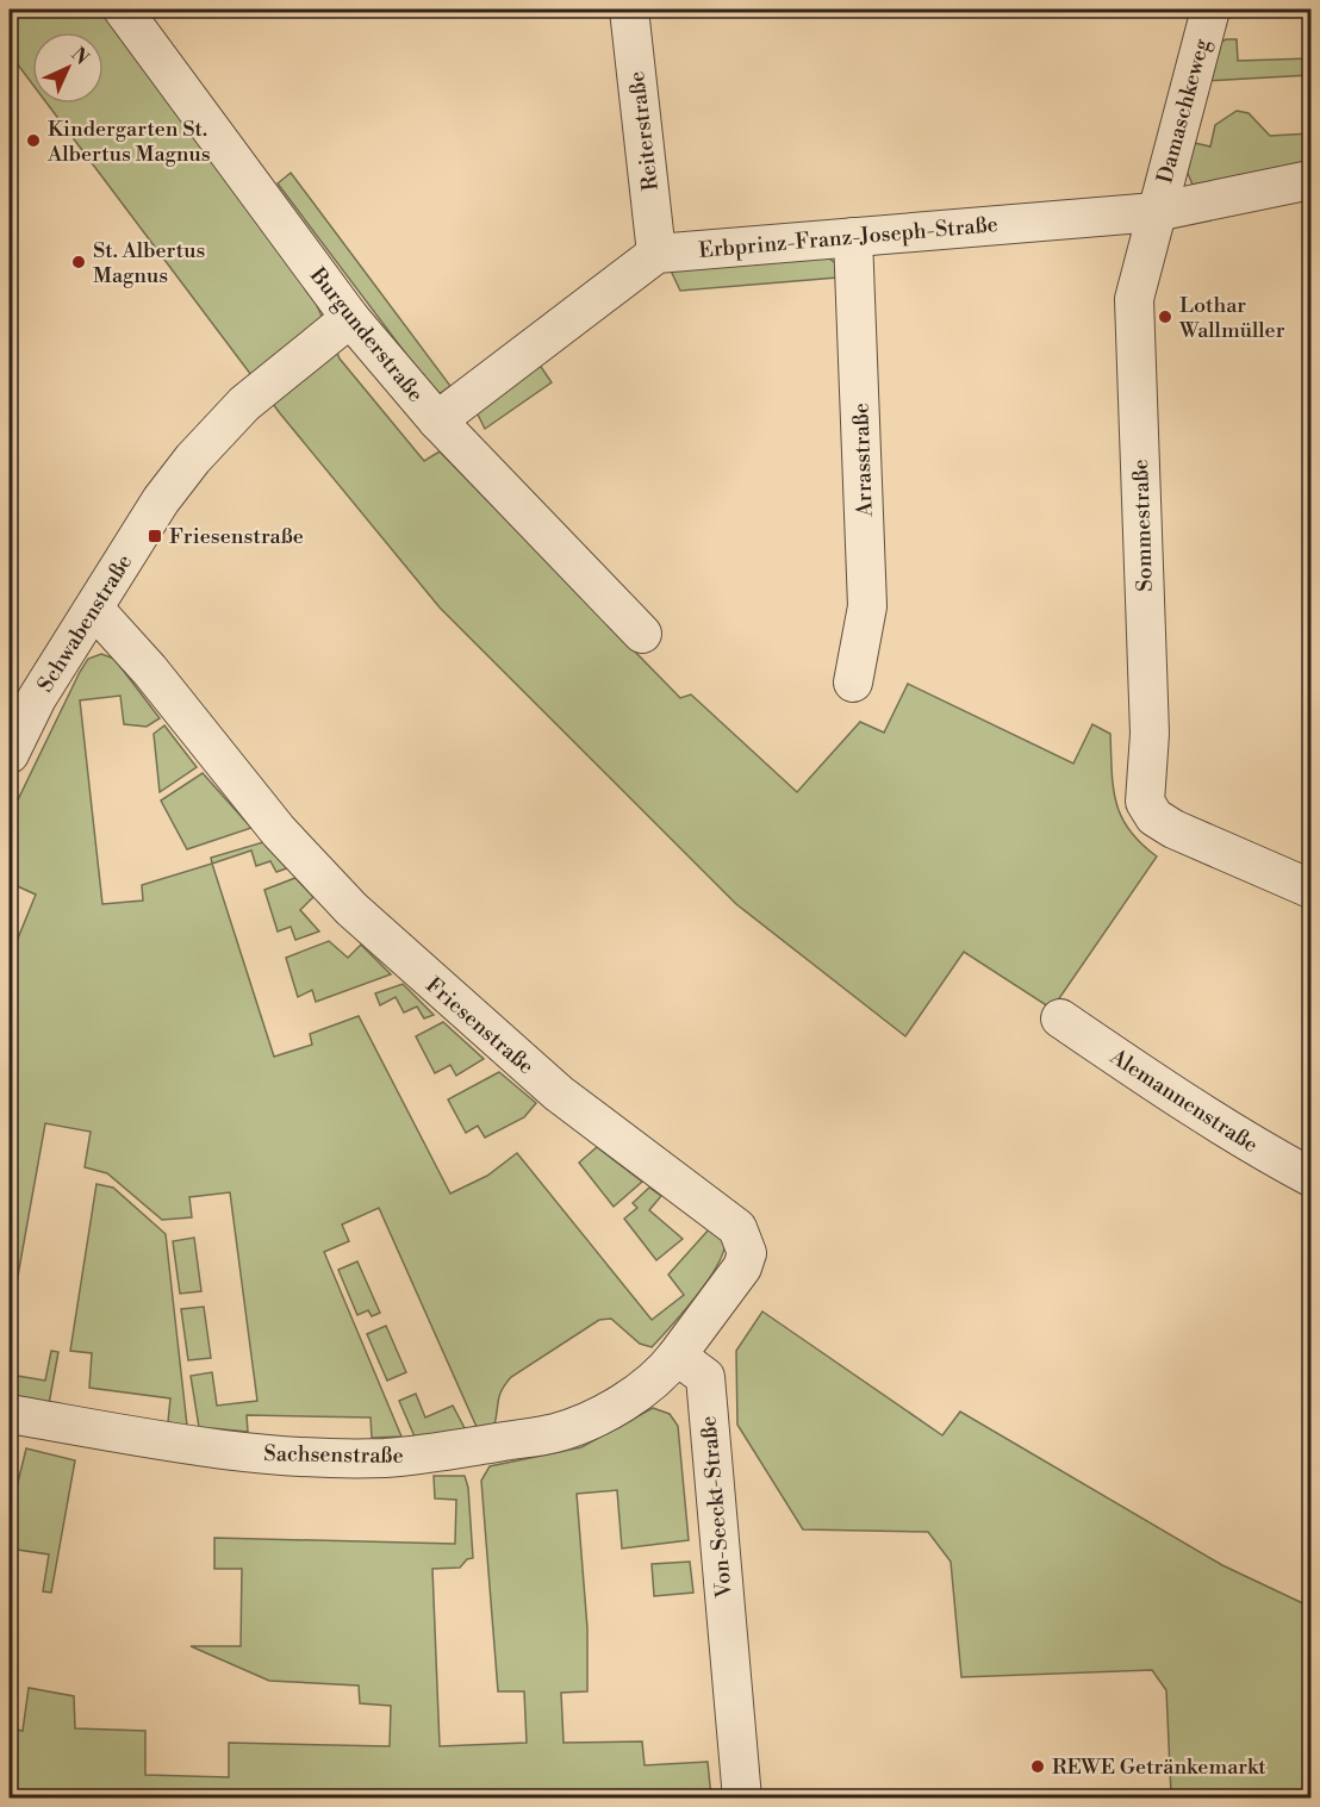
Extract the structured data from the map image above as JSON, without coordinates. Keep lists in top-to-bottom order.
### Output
{
  "streets": {
    "street": [
      "Damaschkeweg",
      "Reiterstraße",
      "Erbprinz-Franz-Joseph-Straße",
      "Burgunderstraße",
      "Arrasstraße",
      "Sommestraße",
      "Schwabenstraße",
      "Friesenstraße",
      "Alemannenstraße",
      "Sachsenstraße",
      "Von-Seeckt-Straße"
    ]
  },
  "crossings": [
    ["Damaschkeweg", "Erbprinz-Franz-Joseph-Straße"],
    ["Damaschkeweg", "Sommestraße"],
    ["Reiterstraße", "Erbprinz-Franz-Joseph-Straße"],
    ["Erbprinz-Franz-Joseph-Straße", "Arrasstraße"],
    ["Erbprinz-Franz-Joseph-Straße", "Sommestraße"],
    ["Burgunderstraße", "Schwabenstraße"],
    ["Schwabenstraße", "Friesenstraße"],
    ["Friesenstraße", "Sachsenstraße"],
    ["Friesenstraße", "Von-Seeckt-Straße"],
    ["Sachsenstraße", "Von-Seeckt-Straße"]
  ],
  "places": {
    "other": [
      "Kindergarten St. Albertus Magnus",
      "St. Albertus Magnus",
      "Lothar Wallmüller",
      "REWE Getränkemarkt"
    ],
    "transit": ["Friesenstraße"]
  },
  "north": "top right"
}
